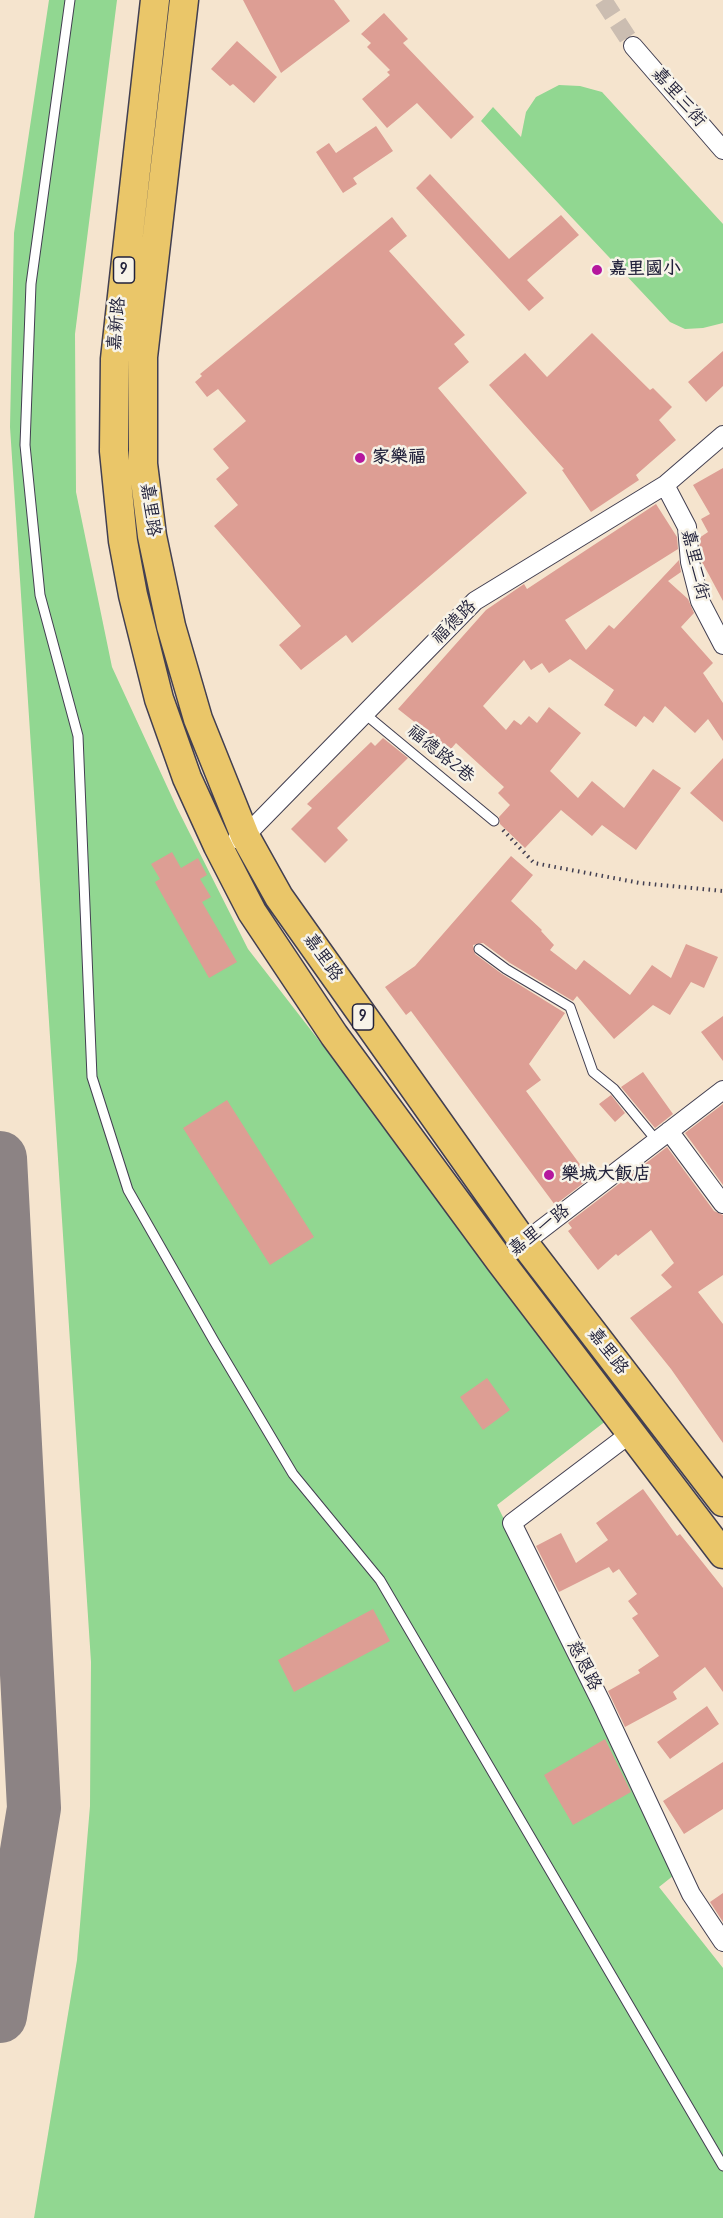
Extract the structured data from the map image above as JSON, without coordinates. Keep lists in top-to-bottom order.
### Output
{
  "streets": {
    "main road": ["9", "嘉新路", "嘉里路"],
    "street": [
      "嘉里三街",
      "嘉里二街",
      "福德路",
      "嘉里一路",
      "慈恩路"
    ],
    "lane": ["福德路2巷"]
  },
  "crossings": [
    ["嘉新路", "嘉里路"],
    ["嘉里路", "福德路"],
    ["嘉里路", "嘉里一路"],
    ["嘉里路", "慈恩路"],
    ["嘉里二街", "福德路"],
    ["福德路", "福德路2巷"]
  ],
  "places": ["嘉里國小", "家樂福", "樂城大飯店"]
}
